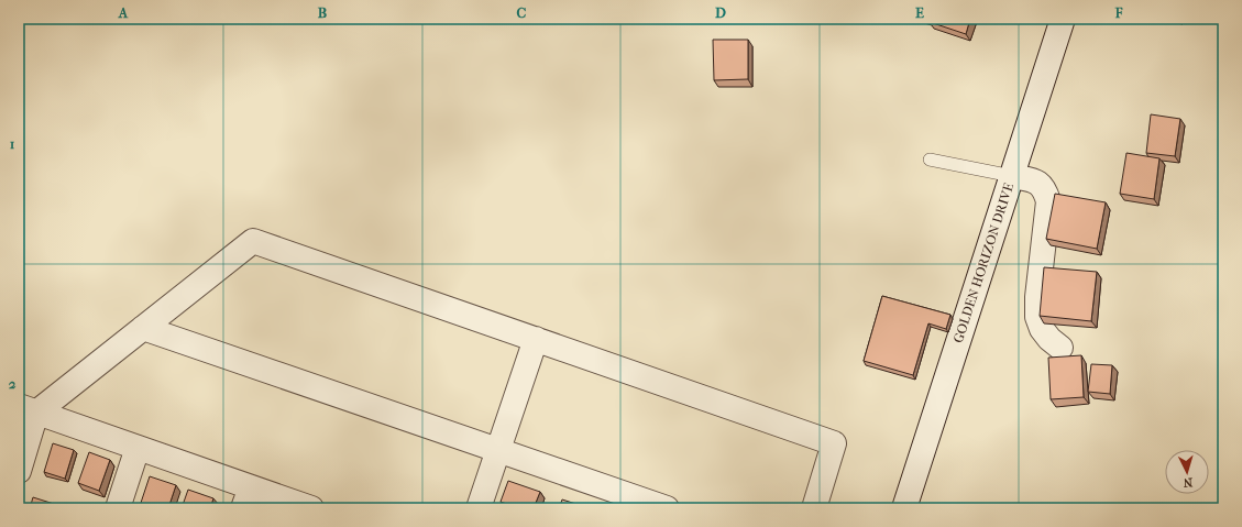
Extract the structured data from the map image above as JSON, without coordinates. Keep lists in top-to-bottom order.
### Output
{
  "streets": {
    "street": ["GOLDEN HORIZON DRIVE"]
  },
  "north": "bottom",
  "grid": {
    "columns": [
      "A",
      "B",
      "C",
      "D",
      "E",
      "F"
    ],
    "rows": ["1", "2"]
  }
}
